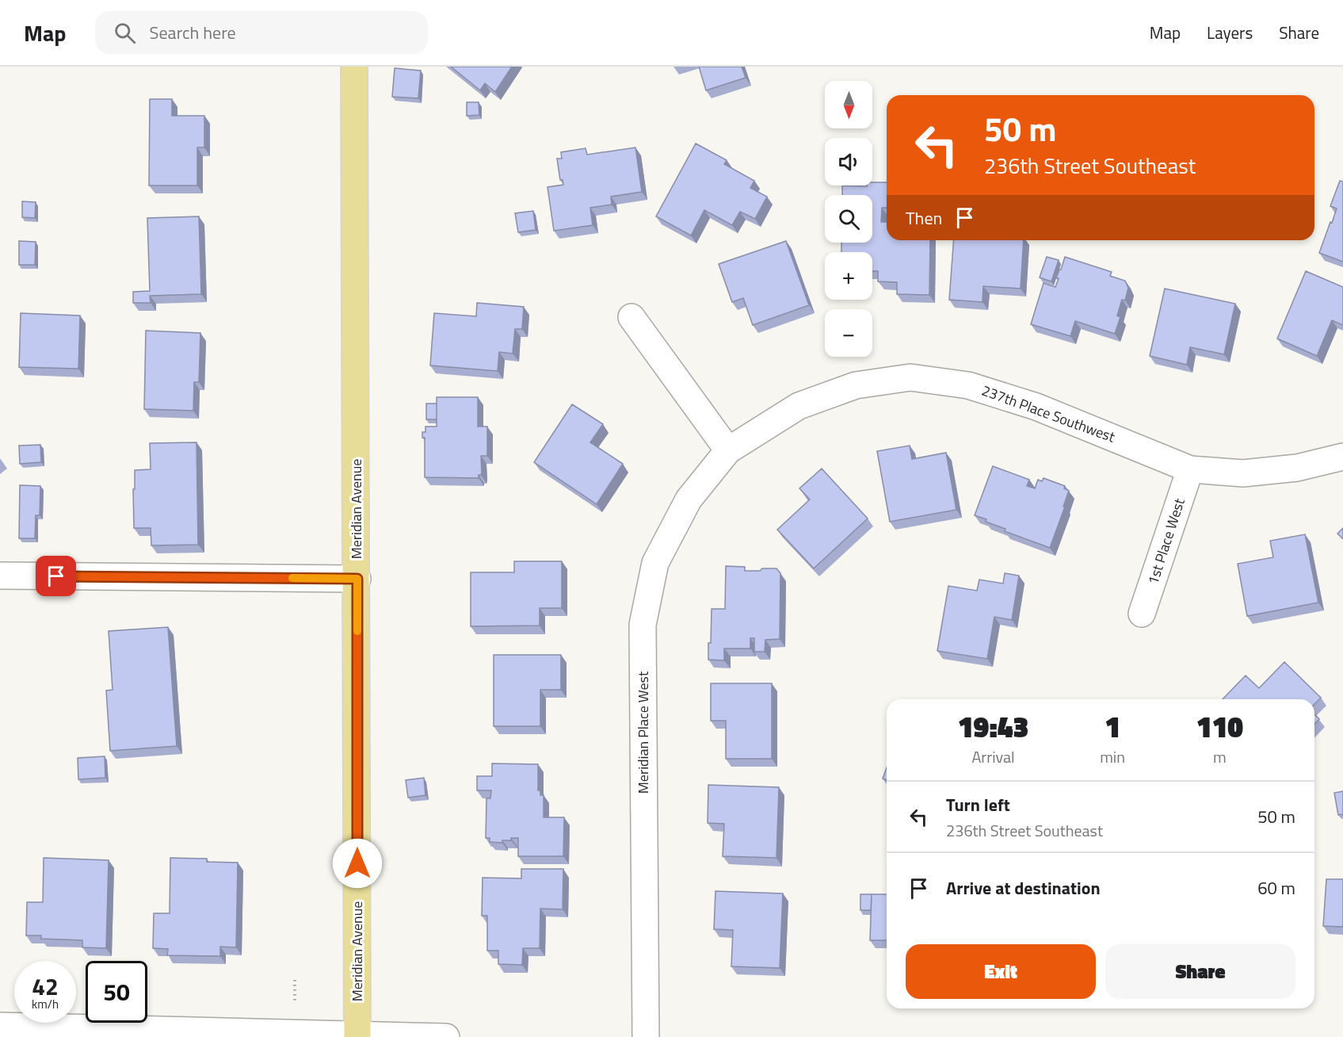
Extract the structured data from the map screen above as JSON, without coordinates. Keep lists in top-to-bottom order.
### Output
{
  "streets": {
    "main road": ["Meridian Avenue"],
    "street": ["237th Place Southwest", "1st Place West", "Meridian Place West"]
  },
  "crossings": [
    ["237th Place Southwest", "1st Place West"],
    ["237th Place Southwest", "Meridian Place West"]
  ],
  "north": "bottom",
  "page": {
    "header": "Map",
    "search": "Search here",
    "nav": ["Map", "Layers", "Share"],
    "map_buttons": ["+", "−"],
    "turn": ["50 m", "236th Street Southeast"],
    "then": "Then",
    "eta": [
      "19:43",
      "Arrival",
      "1",
      "min",
      "110",
      "m"
    ],
    "list": [
      {
        "name": "Turn left",
        "note": "236th Street Southeast",
        "value": "50 m"
      },
      {
        "name": "Arrive at destination",
        "value": "60 m"
      }
    ],
    "buttons": ["Exit", "Share"],
    "speed": "42 km/h",
    "limit": "50"
  }
}
